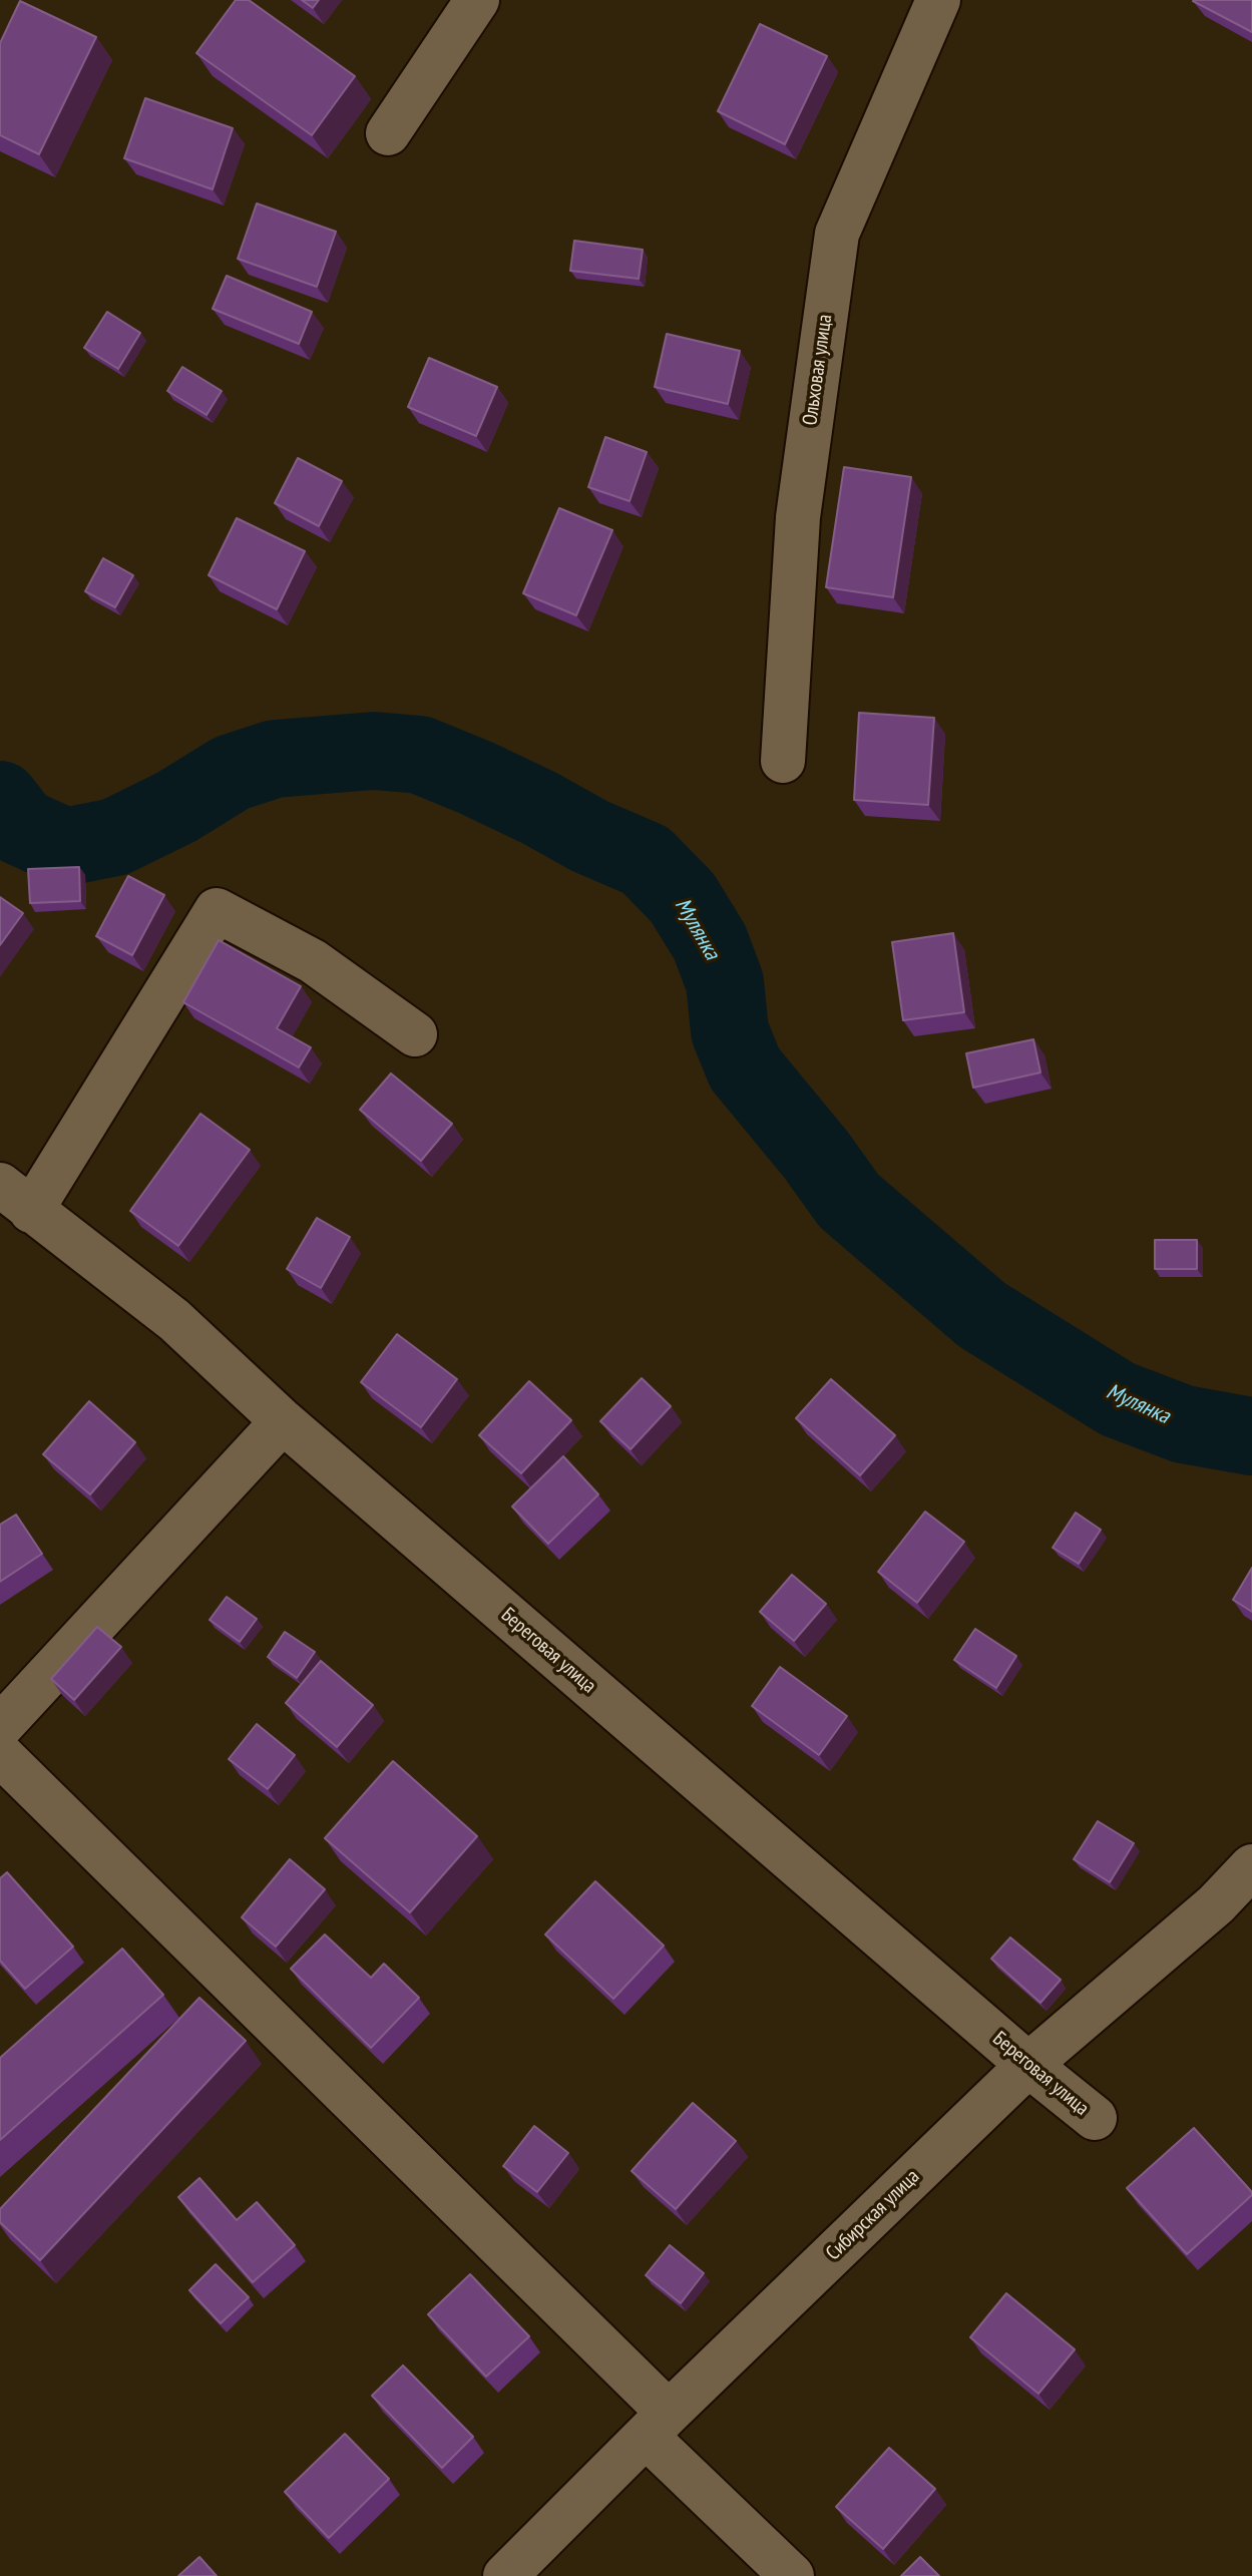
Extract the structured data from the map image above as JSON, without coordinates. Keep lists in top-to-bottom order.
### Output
{
  "streets": {
    "street": ["Ольховая улица", "Береговая улица", "Сибирская улица"]
  },
  "crossings": [
    ["Береговая улица", "Сибирская улица"]
  ],
  "water": ["Мулянка"]
}
